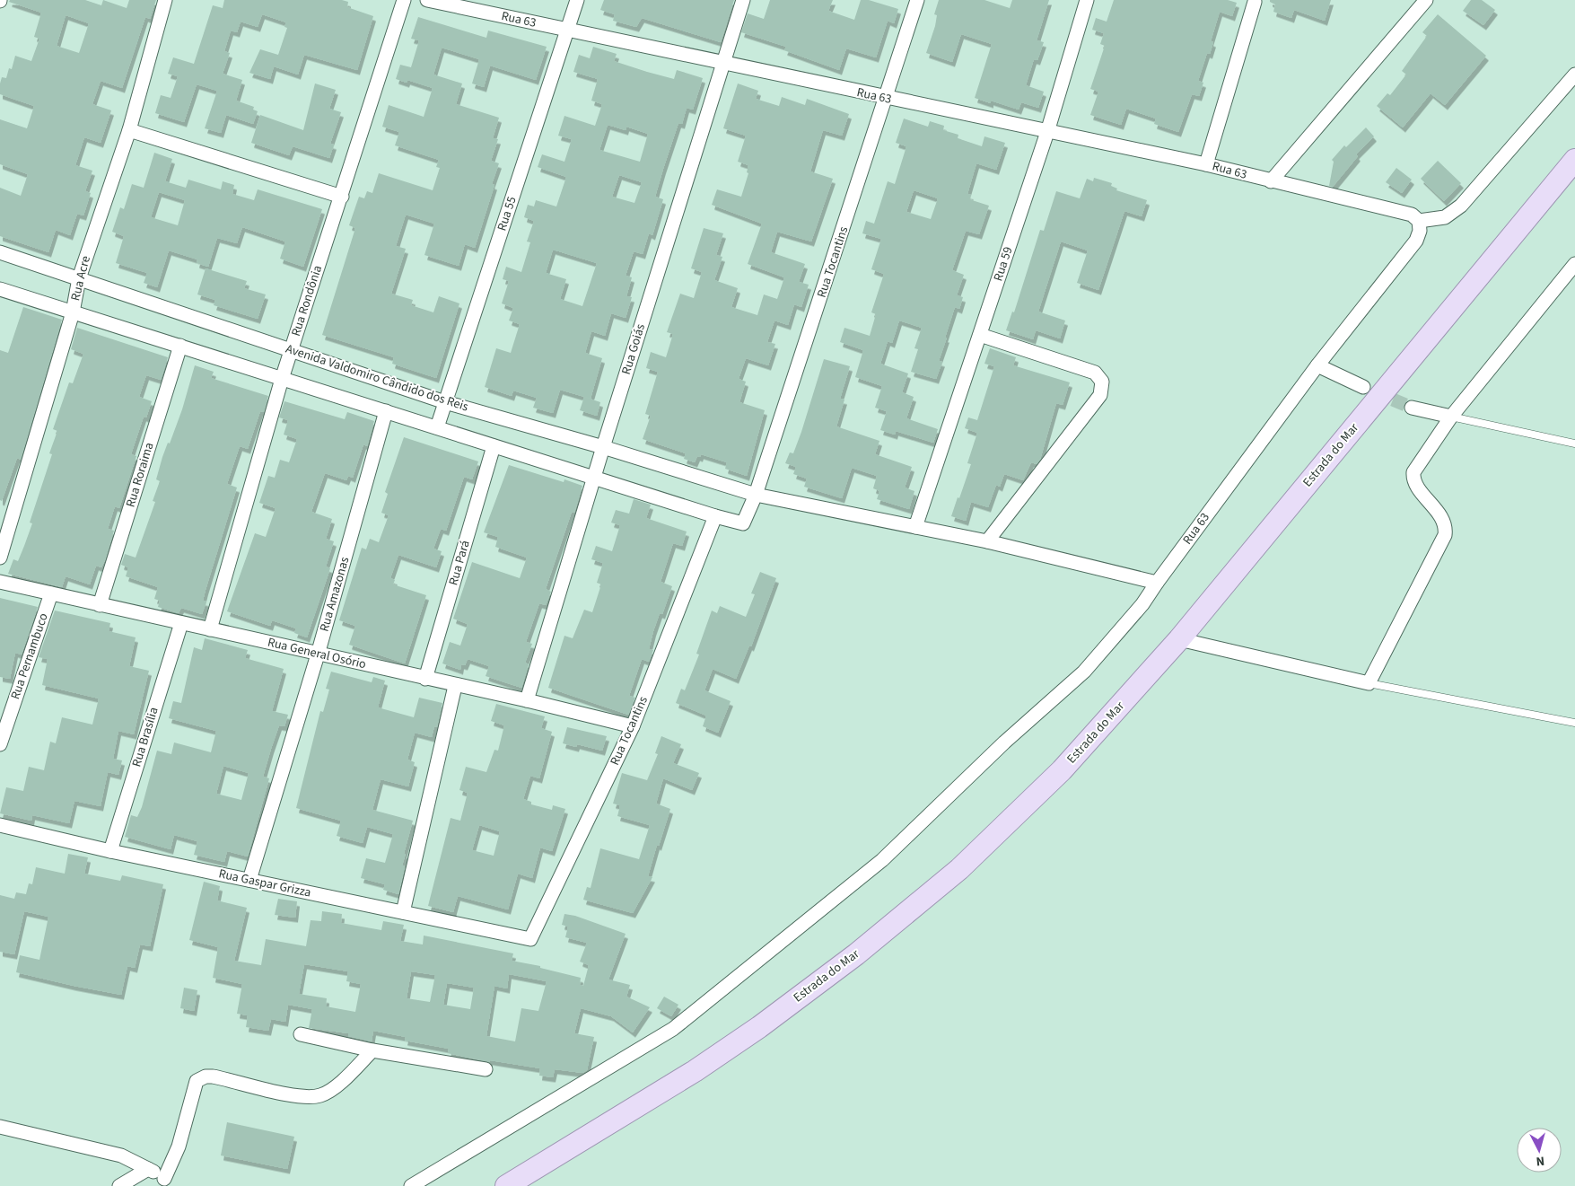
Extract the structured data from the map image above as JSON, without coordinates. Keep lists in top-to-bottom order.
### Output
{
  "streets": {
    "main road": ["Estrada do Mar"],
    "street": [
      "Rua 63",
      "Rua 55",
      "Rua Tocantins",
      "Rua 59",
      "Rua Acre",
      "Rua Rondônia",
      "Rua Goiás",
      "Avenida Valdomiro Cândido dos Reis",
      "Rua Roraima",
      "Rua Pará",
      "Rua Amazonas",
      "Rua General Osório",
      "Rua Pernambuco",
      "Rua Brasília",
      "Rua Gaspar Grizza"
    ]
  },
  "crossings": [
    ["Rua 63", "Rua 55"],
    ["Rua 63", "Rua Tocantins"],
    ["Rua 63", "Rua 59"],
    ["Rua 63", "Rua Goiás"],
    ["Rua 55", "Avenida Valdomiro Cândido dos Reis"],
    ["Rua Tocantins", "Avenida Valdomiro Cândido dos Reis"],
    ["Rua Tocantins", "Rua General Osório"],
    ["Rua Tocantins", "Rua Gaspar Grizza"],
    ["Rua 59", "Avenida Valdomiro Cândido dos Reis"],
    ["Rua Acre", "Avenida Valdomiro Cândido dos Reis"],
    ["Rua Rondônia", "Avenida Valdomiro Cândido dos Reis"],
    ["Rua Rondônia", "Rua General Osório"],
    ["Rua Goiás", "Avenida Valdomiro Cândido dos Reis"],
    ["Rua Goiás", "Rua General Osório"],
    ["Rua Roraima", "Rua General Osório"],
    ["Rua Pará", "Rua General Osório"],
    ["Rua Amazonas", "Rua General Osório"],
    ["Rua Amazonas", "Rua Gaspar Grizza"],
    ["Rua General Osório", "Rua Pernambuco"],
    ["Rua General Osório", "Rua Brasília"],
    ["Rua Brasília", "Rua Gaspar Grizza"]
  ],
  "north": "bottom"
}
